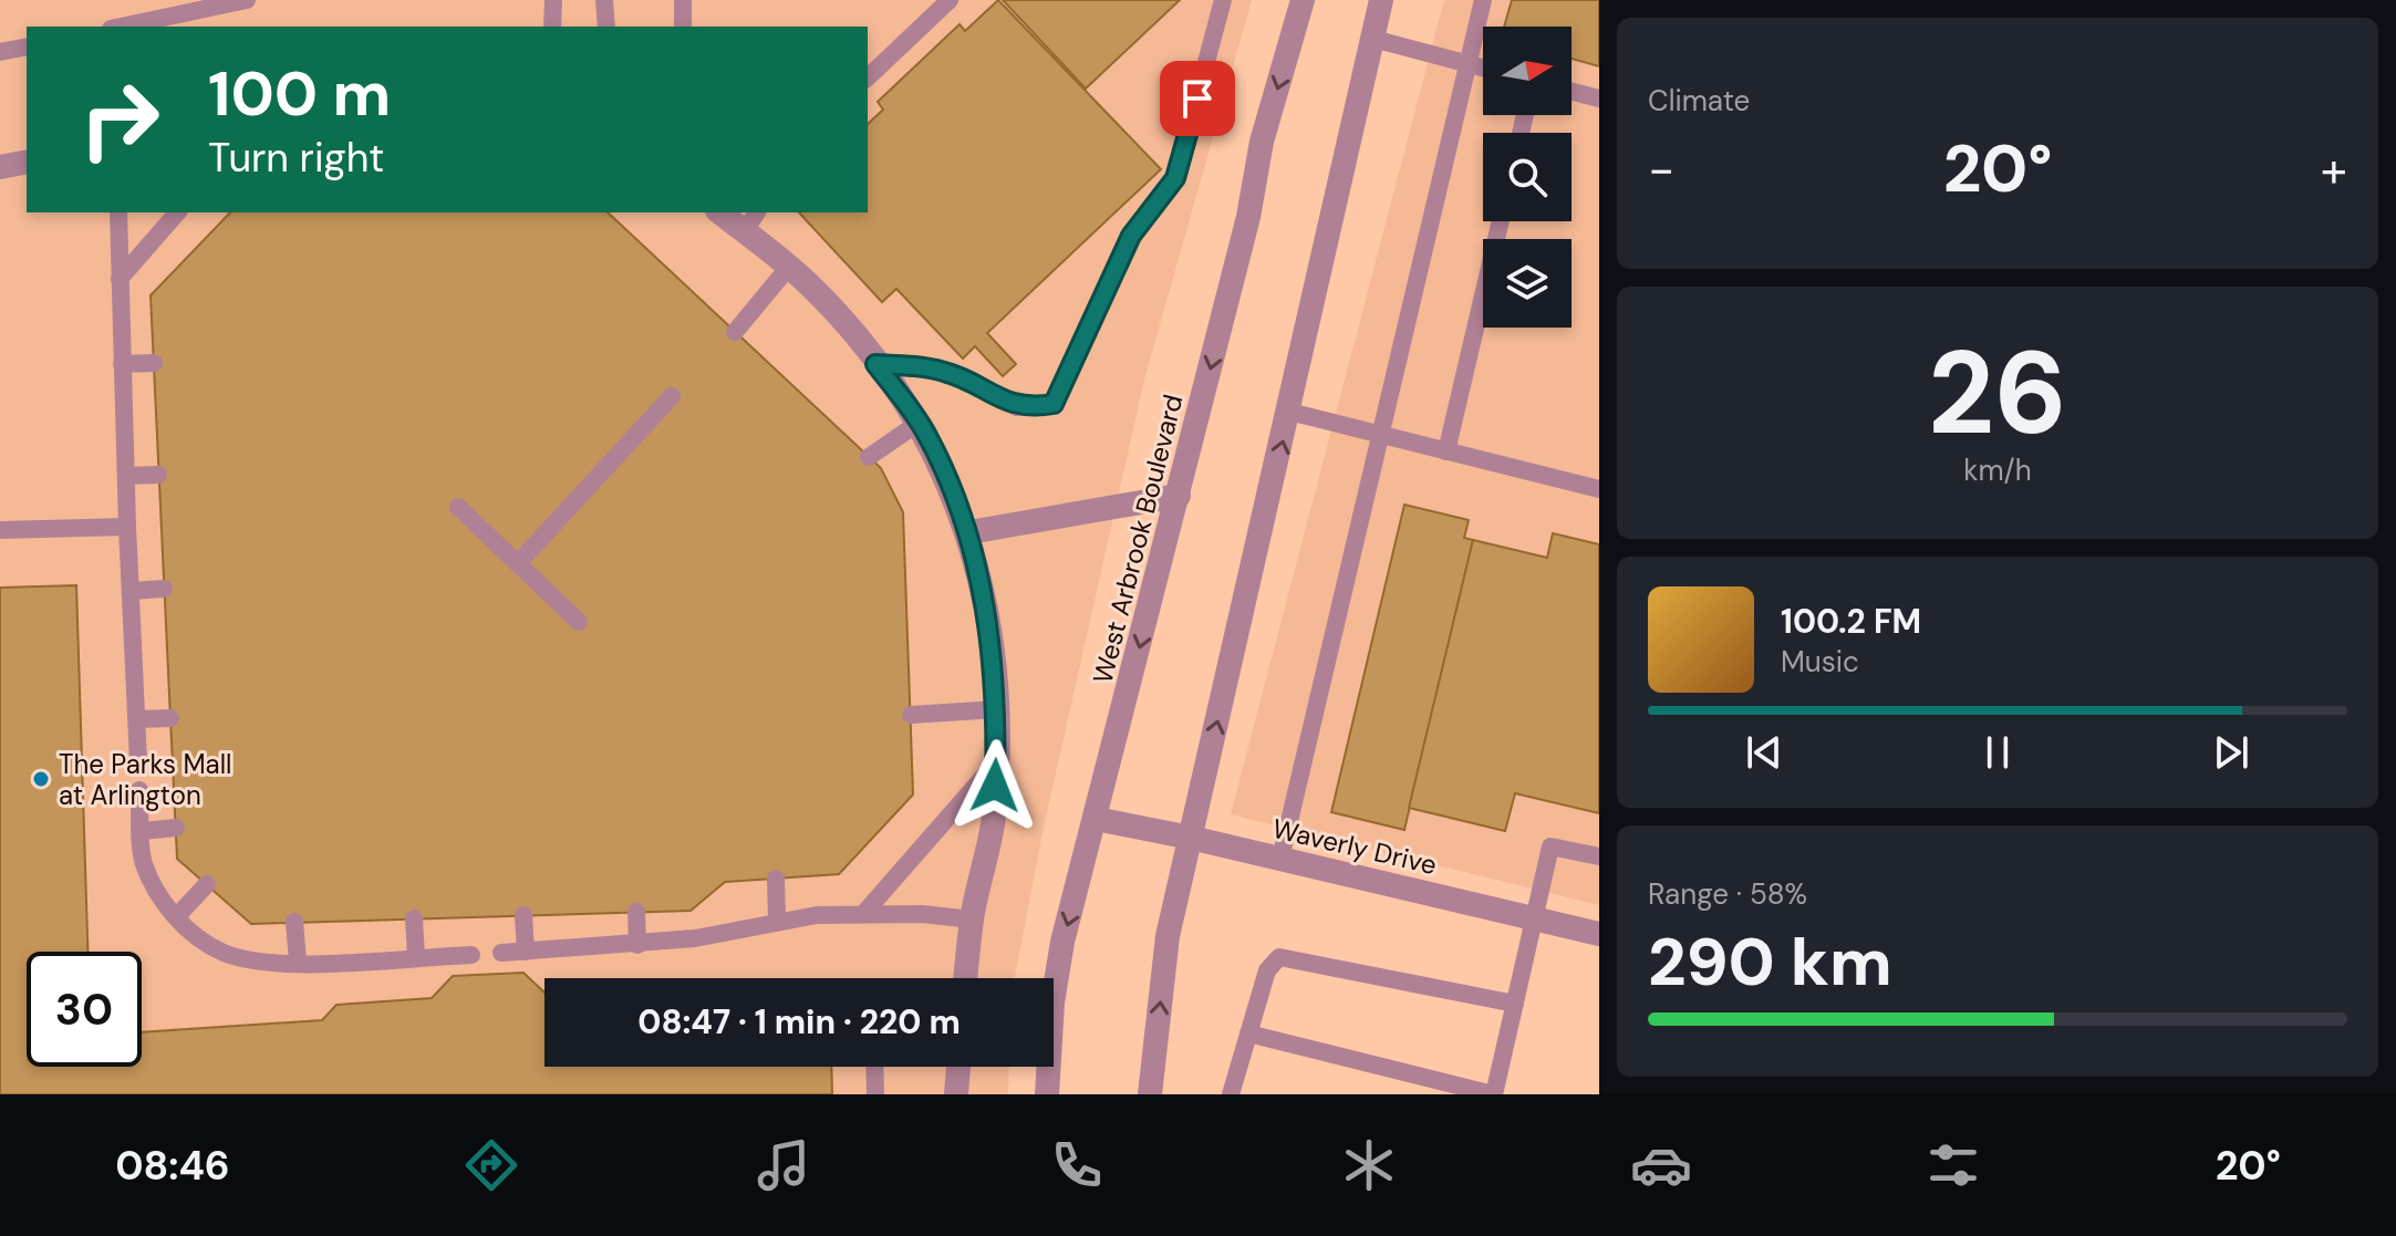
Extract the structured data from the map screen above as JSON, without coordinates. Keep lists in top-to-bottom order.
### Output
{
  "streets": {
    "street": ["West Arbrook Boulevard", "Waverly Drive"]
  },
  "crossings": [
    ["West Arbrook Boulevard", "Waverly Drive"]
  ],
  "places": ["The Parks Mall at Arlington"],
  "north": "right",
  "page": {
    "tile": [
      "Climate",
      ["26", "km/h"],
      ["Range · 58%", "290 km"]
    ],
    "turn": ["100 m", "Turn right"],
    "heat": ["−", "20°", "+"],
    "song": ["100.2 FM", "Music"],
    "limit": "30",
    "trip": "08:47 · 1 min · 220 m",
    "tabs": ["08:46", "20°"]
  }
}
